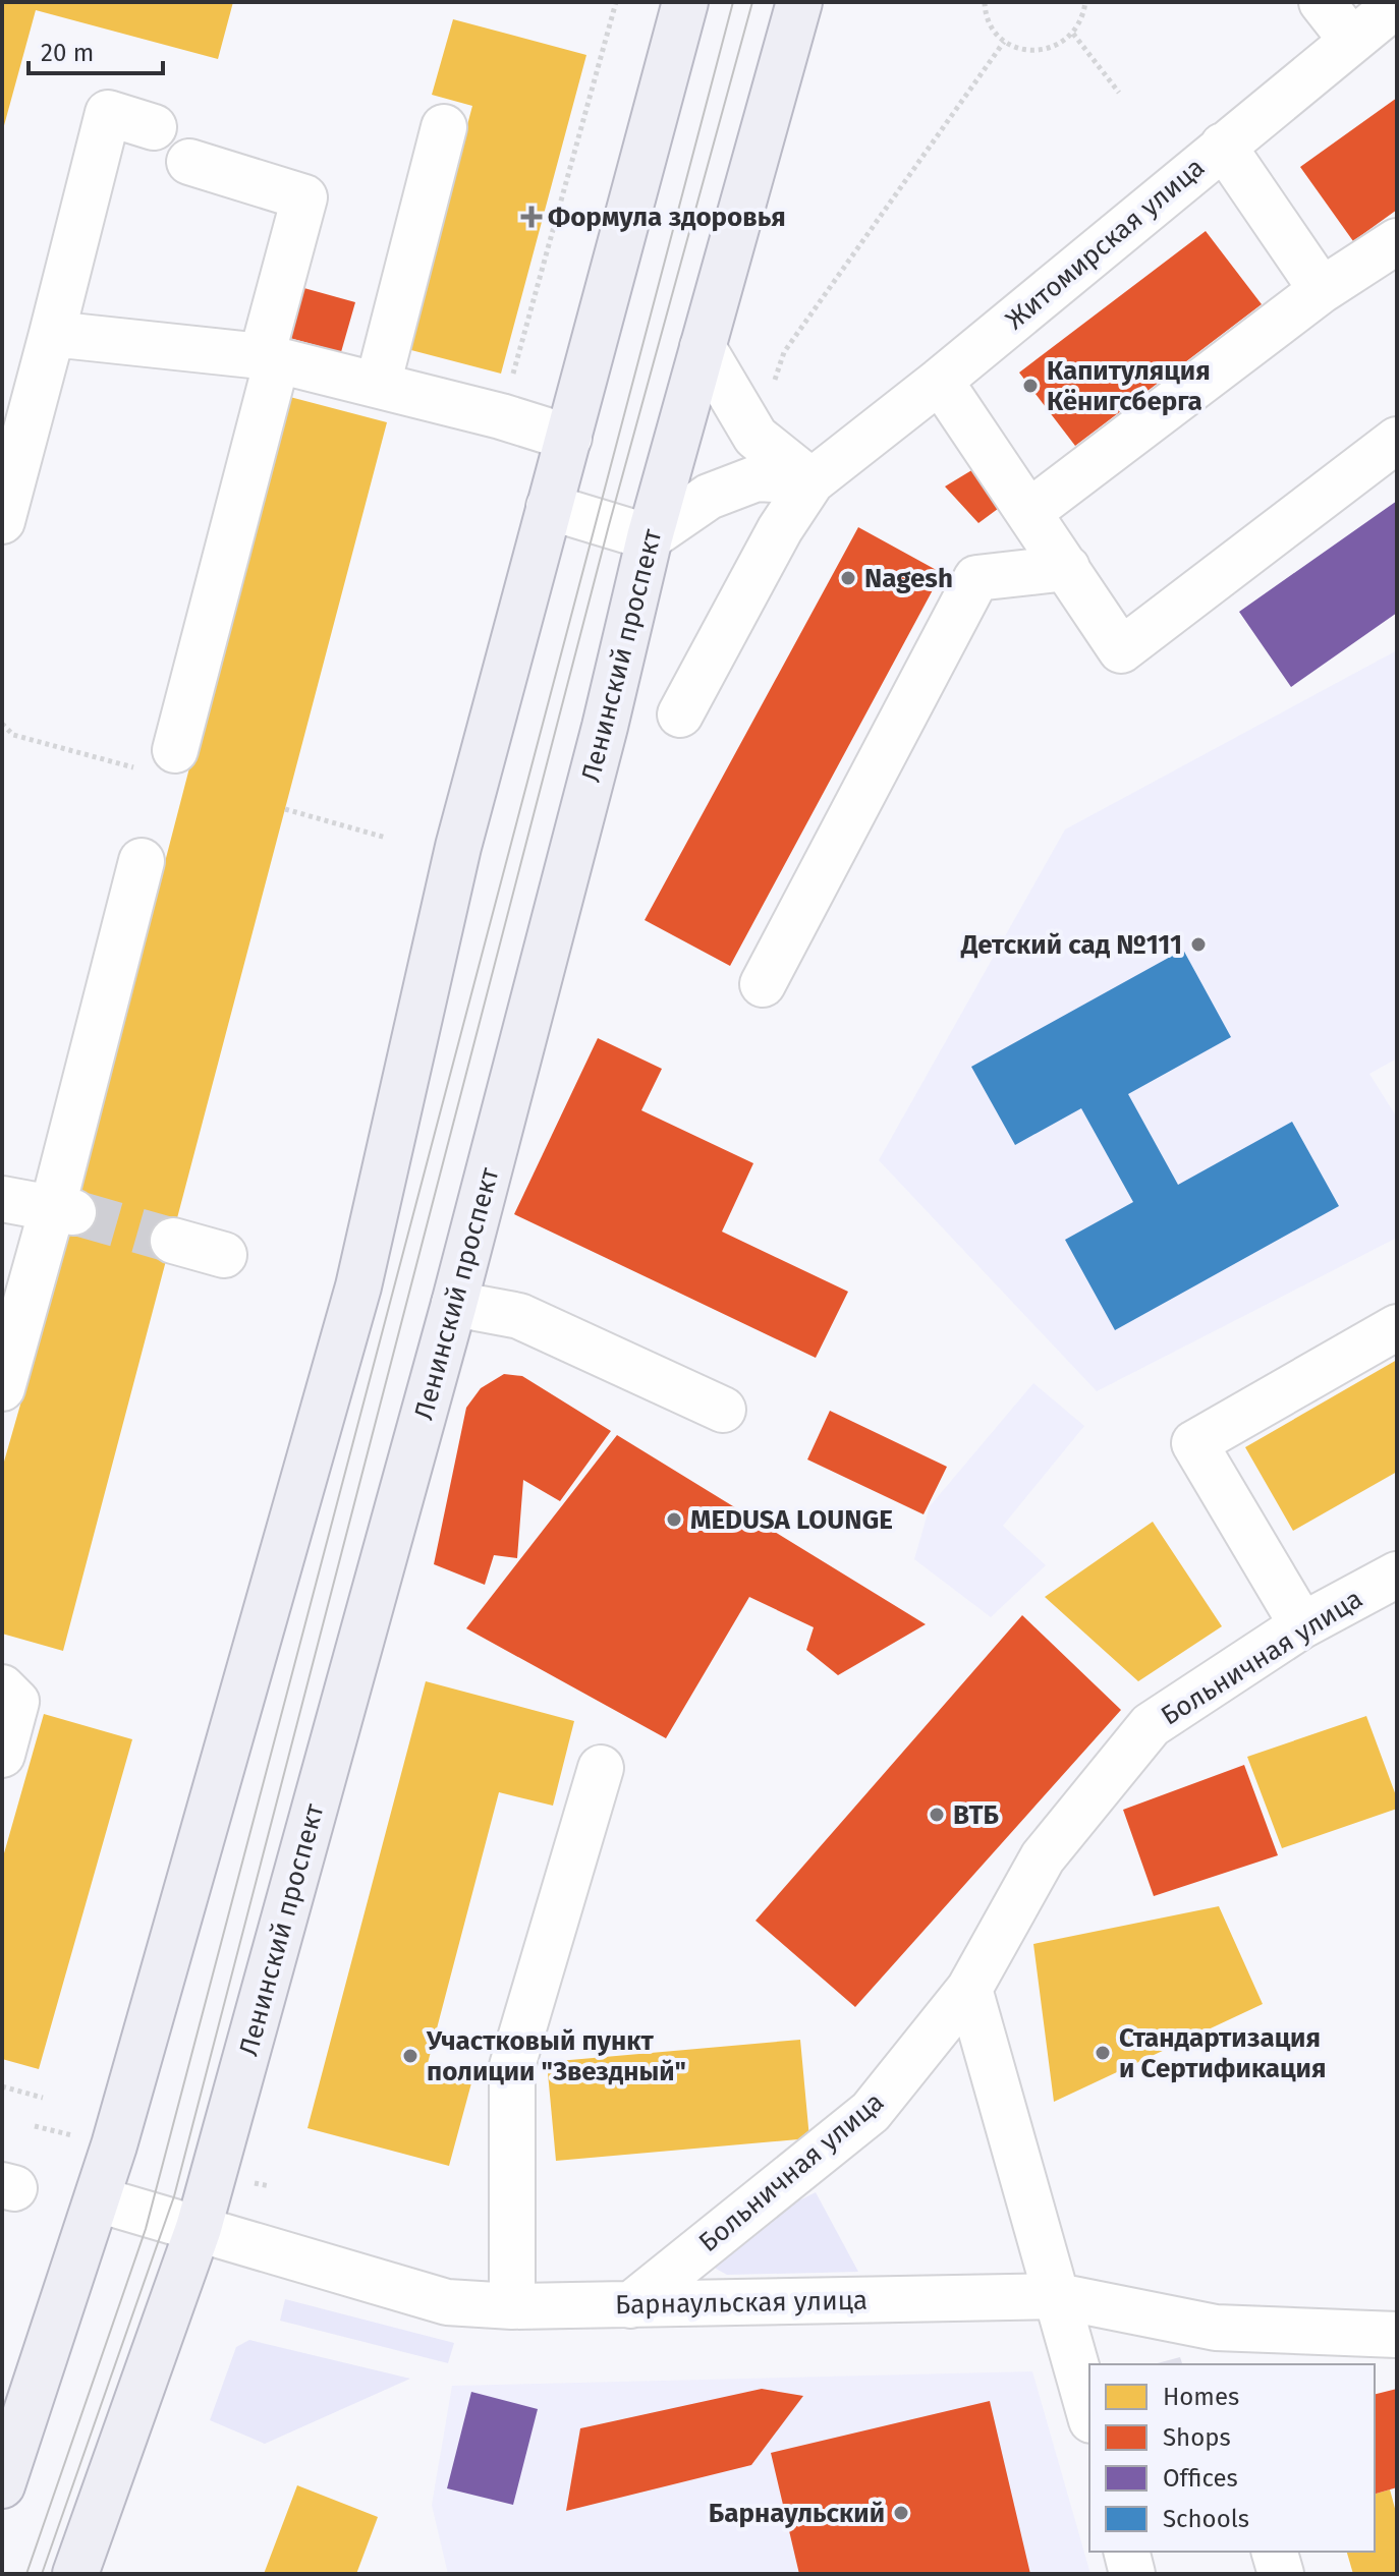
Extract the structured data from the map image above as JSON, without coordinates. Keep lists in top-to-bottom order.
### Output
{
  "streets": {
    "main road": ["Ленинский проспект"],
    "street": ["Житомирская улица", "Больничная улица", "Барнаульская улица"]
  },
  "crossings": [
    ["Ленинский проспект", "Барнаульская улица"],
    ["Больничная улица", "Барнаульская улица"]
  ],
  "places": {
    "health": ["Формула здоровья"],
    "other": [
      "Капитуляция Кёнигсберга",
      "Nagesh",
      "Детский сад №111",
      "MEDUSA LOUNGE",
      "ВТБ",
      "Стандартизация и Сертификация",
      "Участковый пункт полиции \"Звездный\"",
      "Барнаульский"
    ]
  },
  "legend": [
    "Homes",
    "Shops",
    "Offices",
    "Schools"
  ],
  "scale_bar": "20 m"
}
